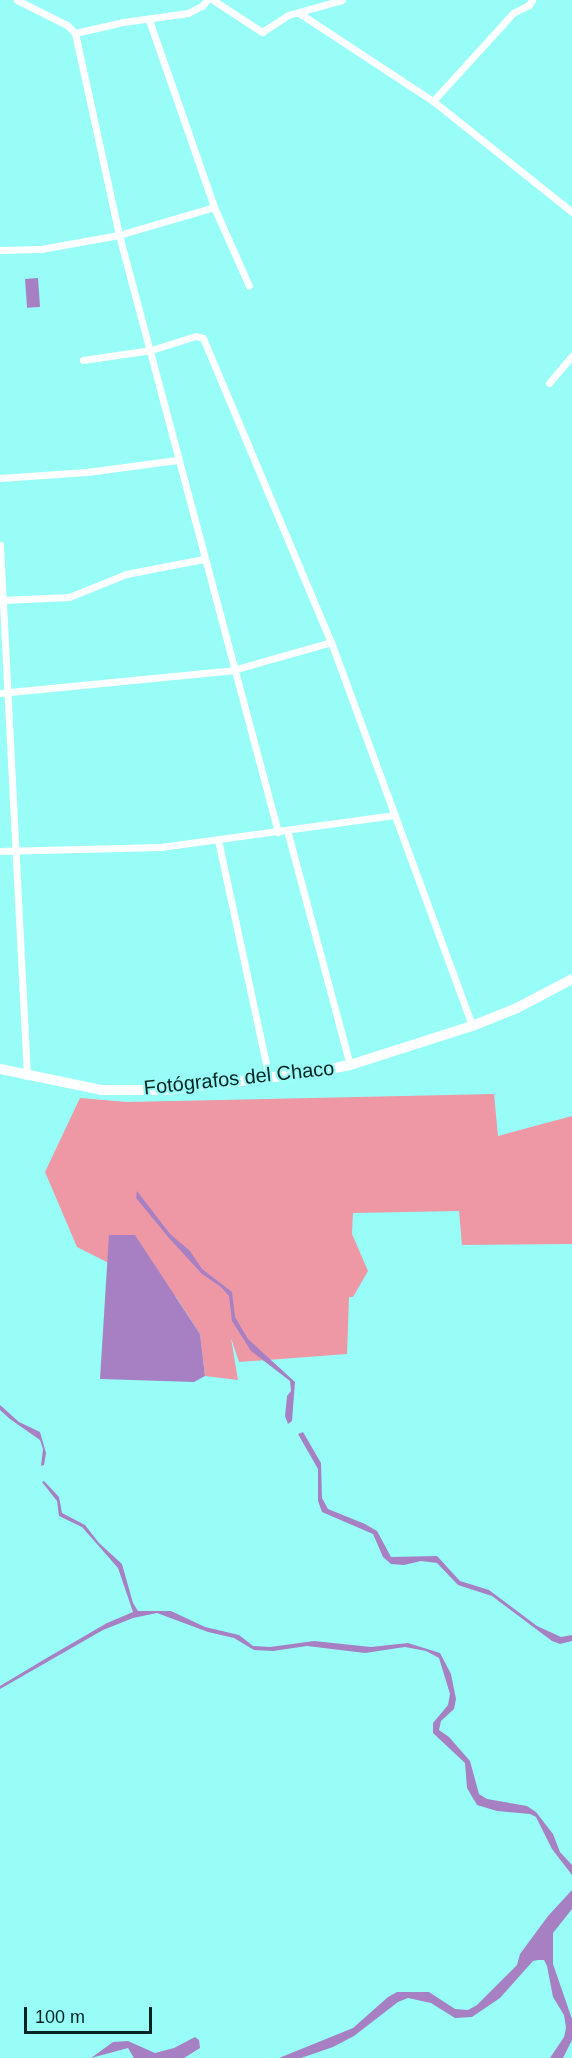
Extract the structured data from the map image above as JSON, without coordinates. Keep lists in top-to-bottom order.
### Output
{
  "streets": {
    "street": ["Fotógrafos del Chaco"]
  },
  "scale_bar": "100 m"
}
